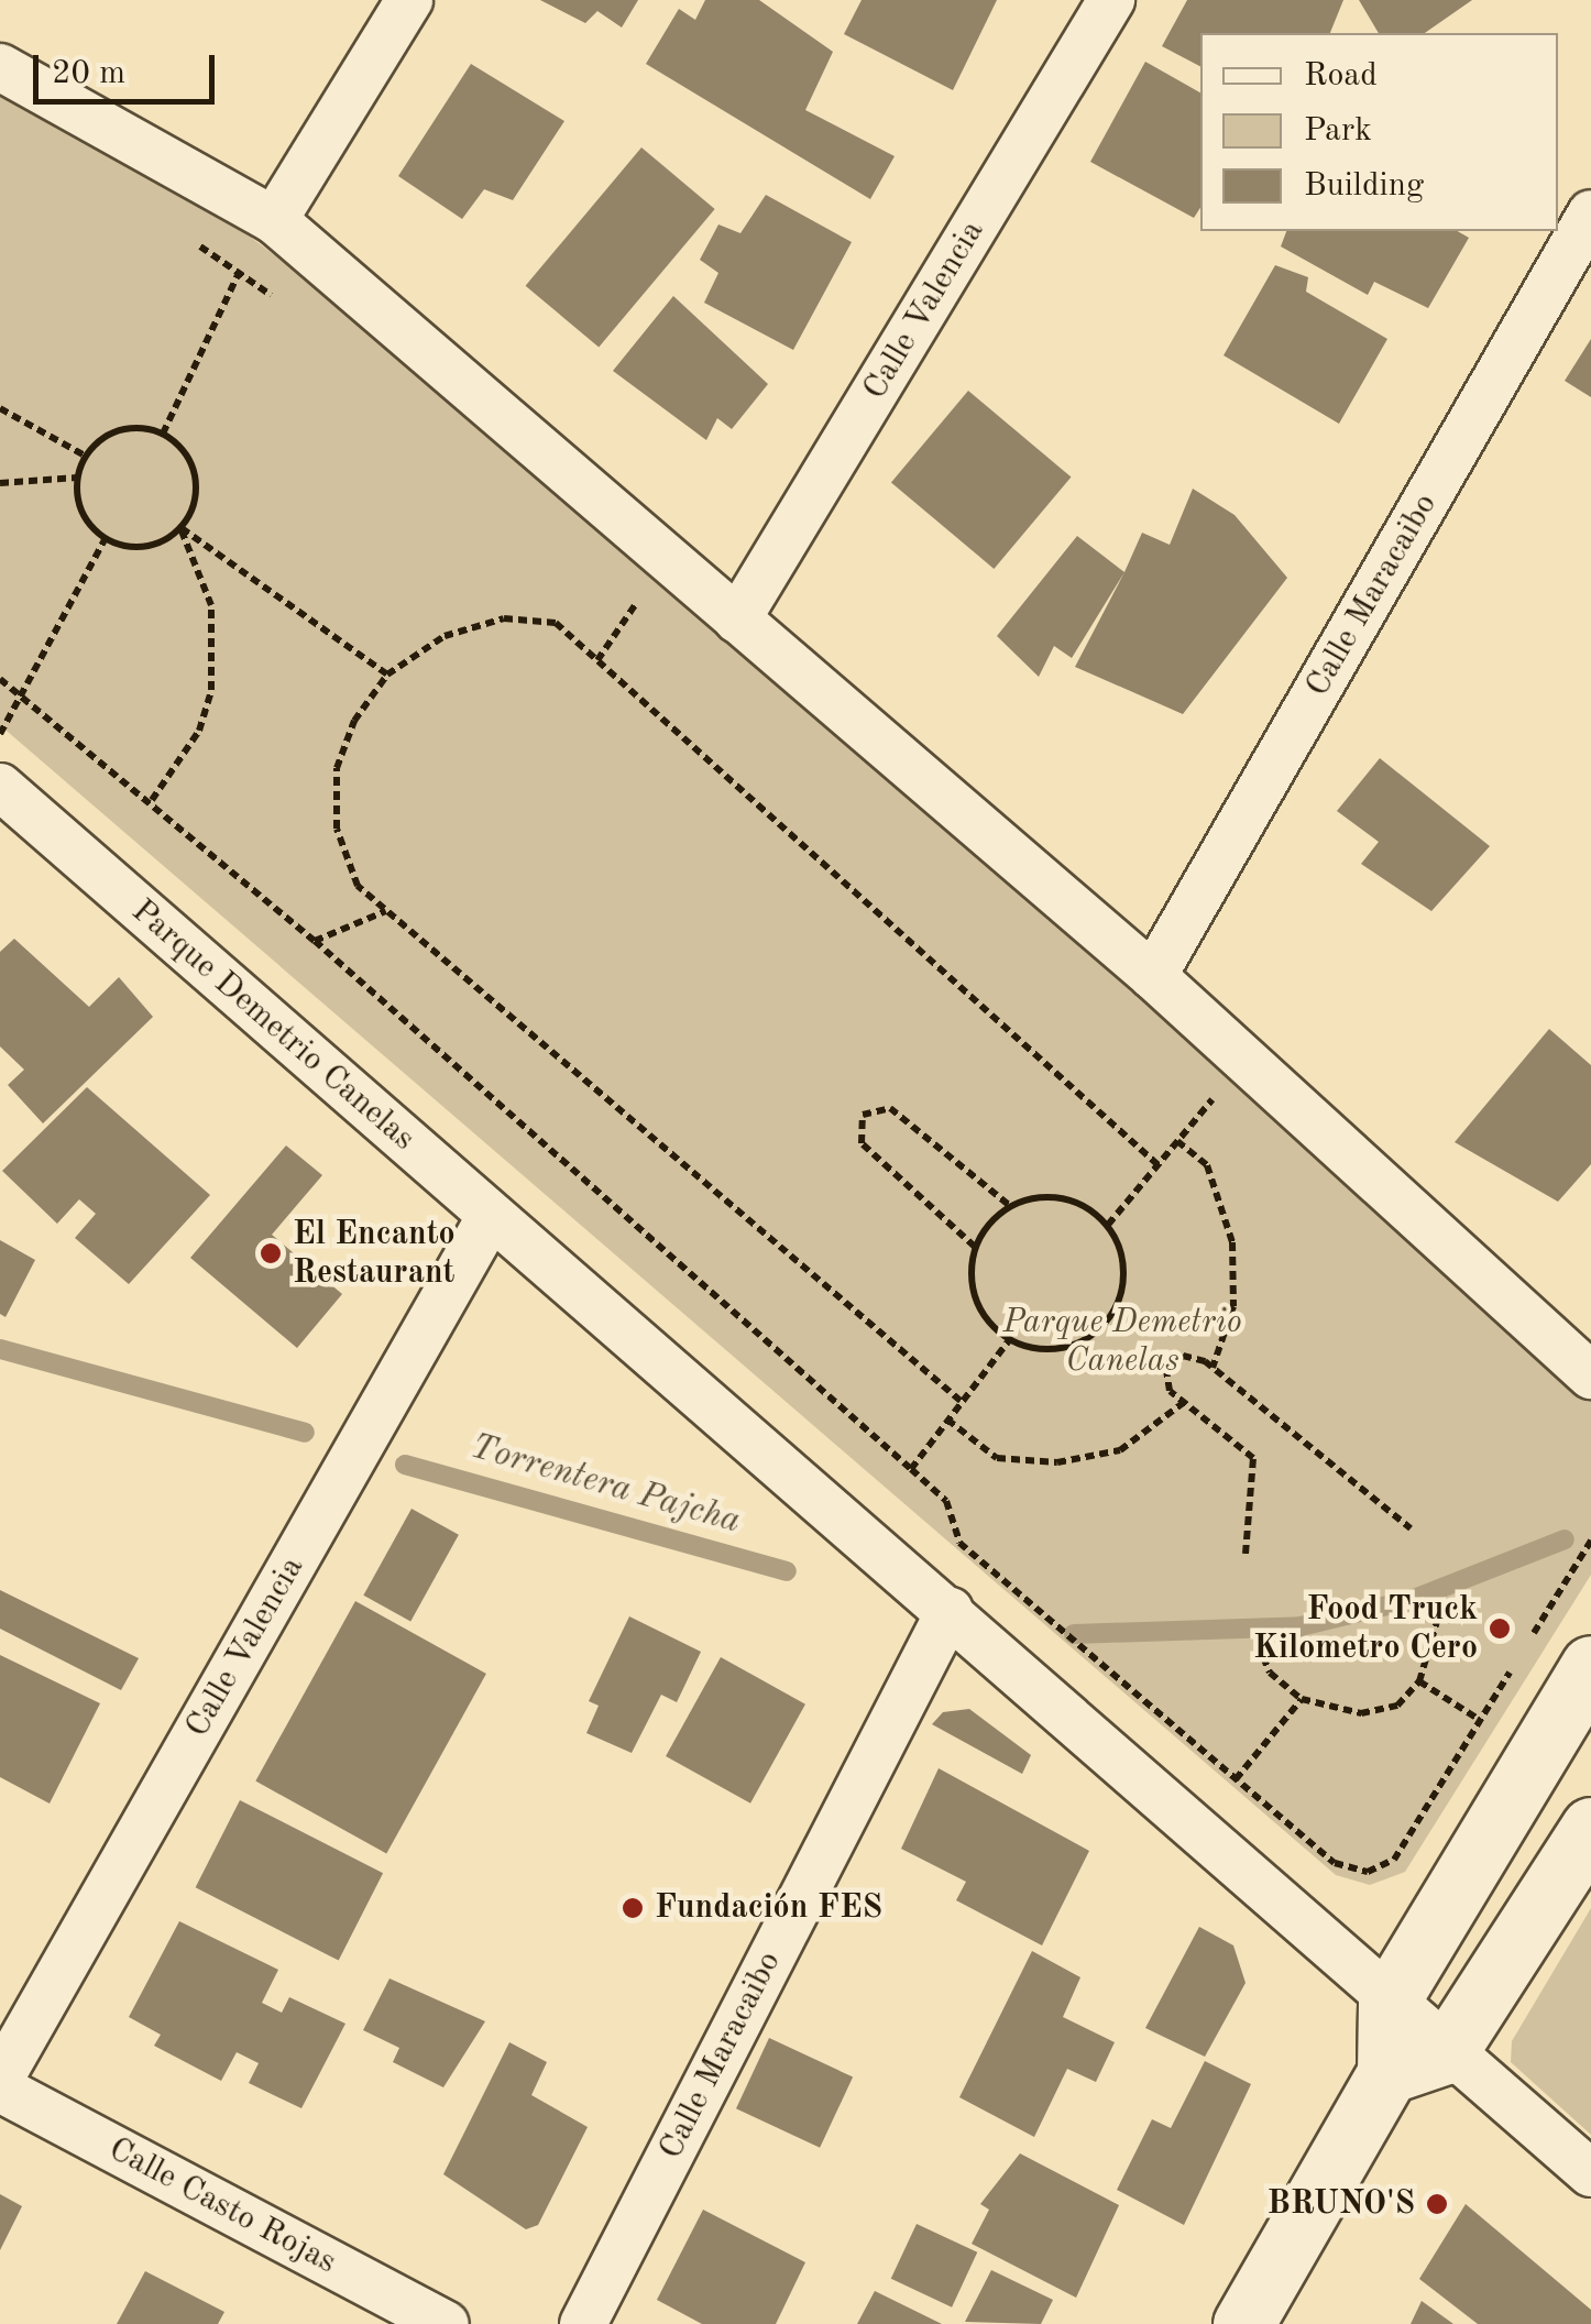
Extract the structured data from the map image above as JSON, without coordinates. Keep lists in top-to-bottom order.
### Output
{
  "streets": {
    "street": [
      "Calle Valencia",
      "Calle Maracaibo",
      "Parque Demetrio Canelas",
      "Calle Casto Rojas"
    ]
  },
  "crossings": [
    ["Calle Valencia", "Parque Demetrio Canelas"],
    ["Calle Maracaibo", "Parque Demetrio Canelas"]
  ],
  "water": ["Torrentera Pajcha"],
  "parks": ["Parque Demetrio Canelas"],
  "places": [
    "El Encanto Restaurant",
    "Food Truck Kilometro Cero",
    "Fundación FES",
    "BRUNO'S"
  ],
  "legend": ["Road", "Park", "Building"],
  "scale_bar": "20 m"
}
